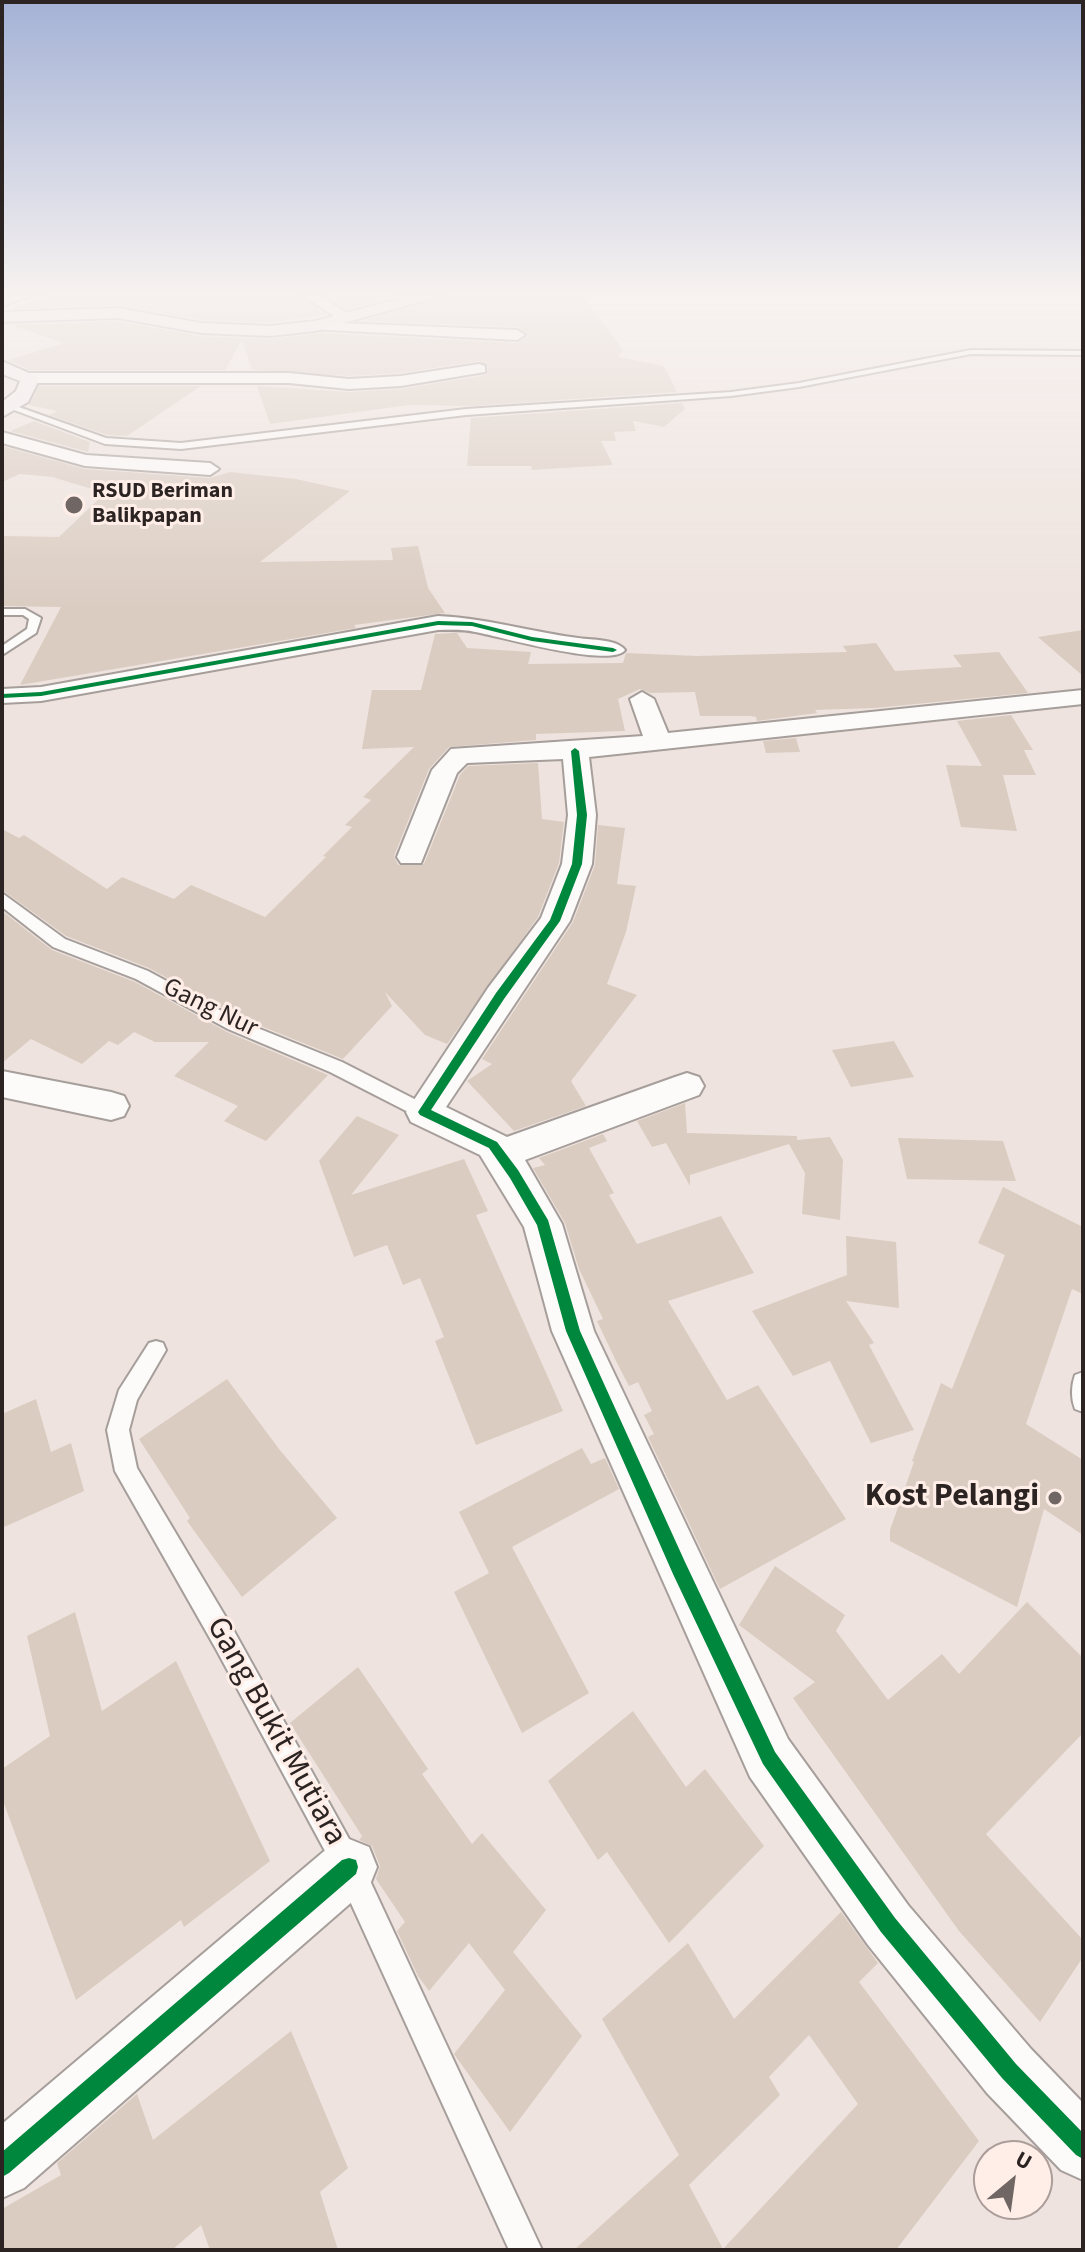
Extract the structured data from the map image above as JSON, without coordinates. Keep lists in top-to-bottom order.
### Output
{
  "streets": {
    "lane": ["Gang Nur", "Gang Bukit Mutiara"]
  },
  "places": ["RSUD Beriman Balikpapan", "Kost Pelangi"],
  "north": "top right"
}
